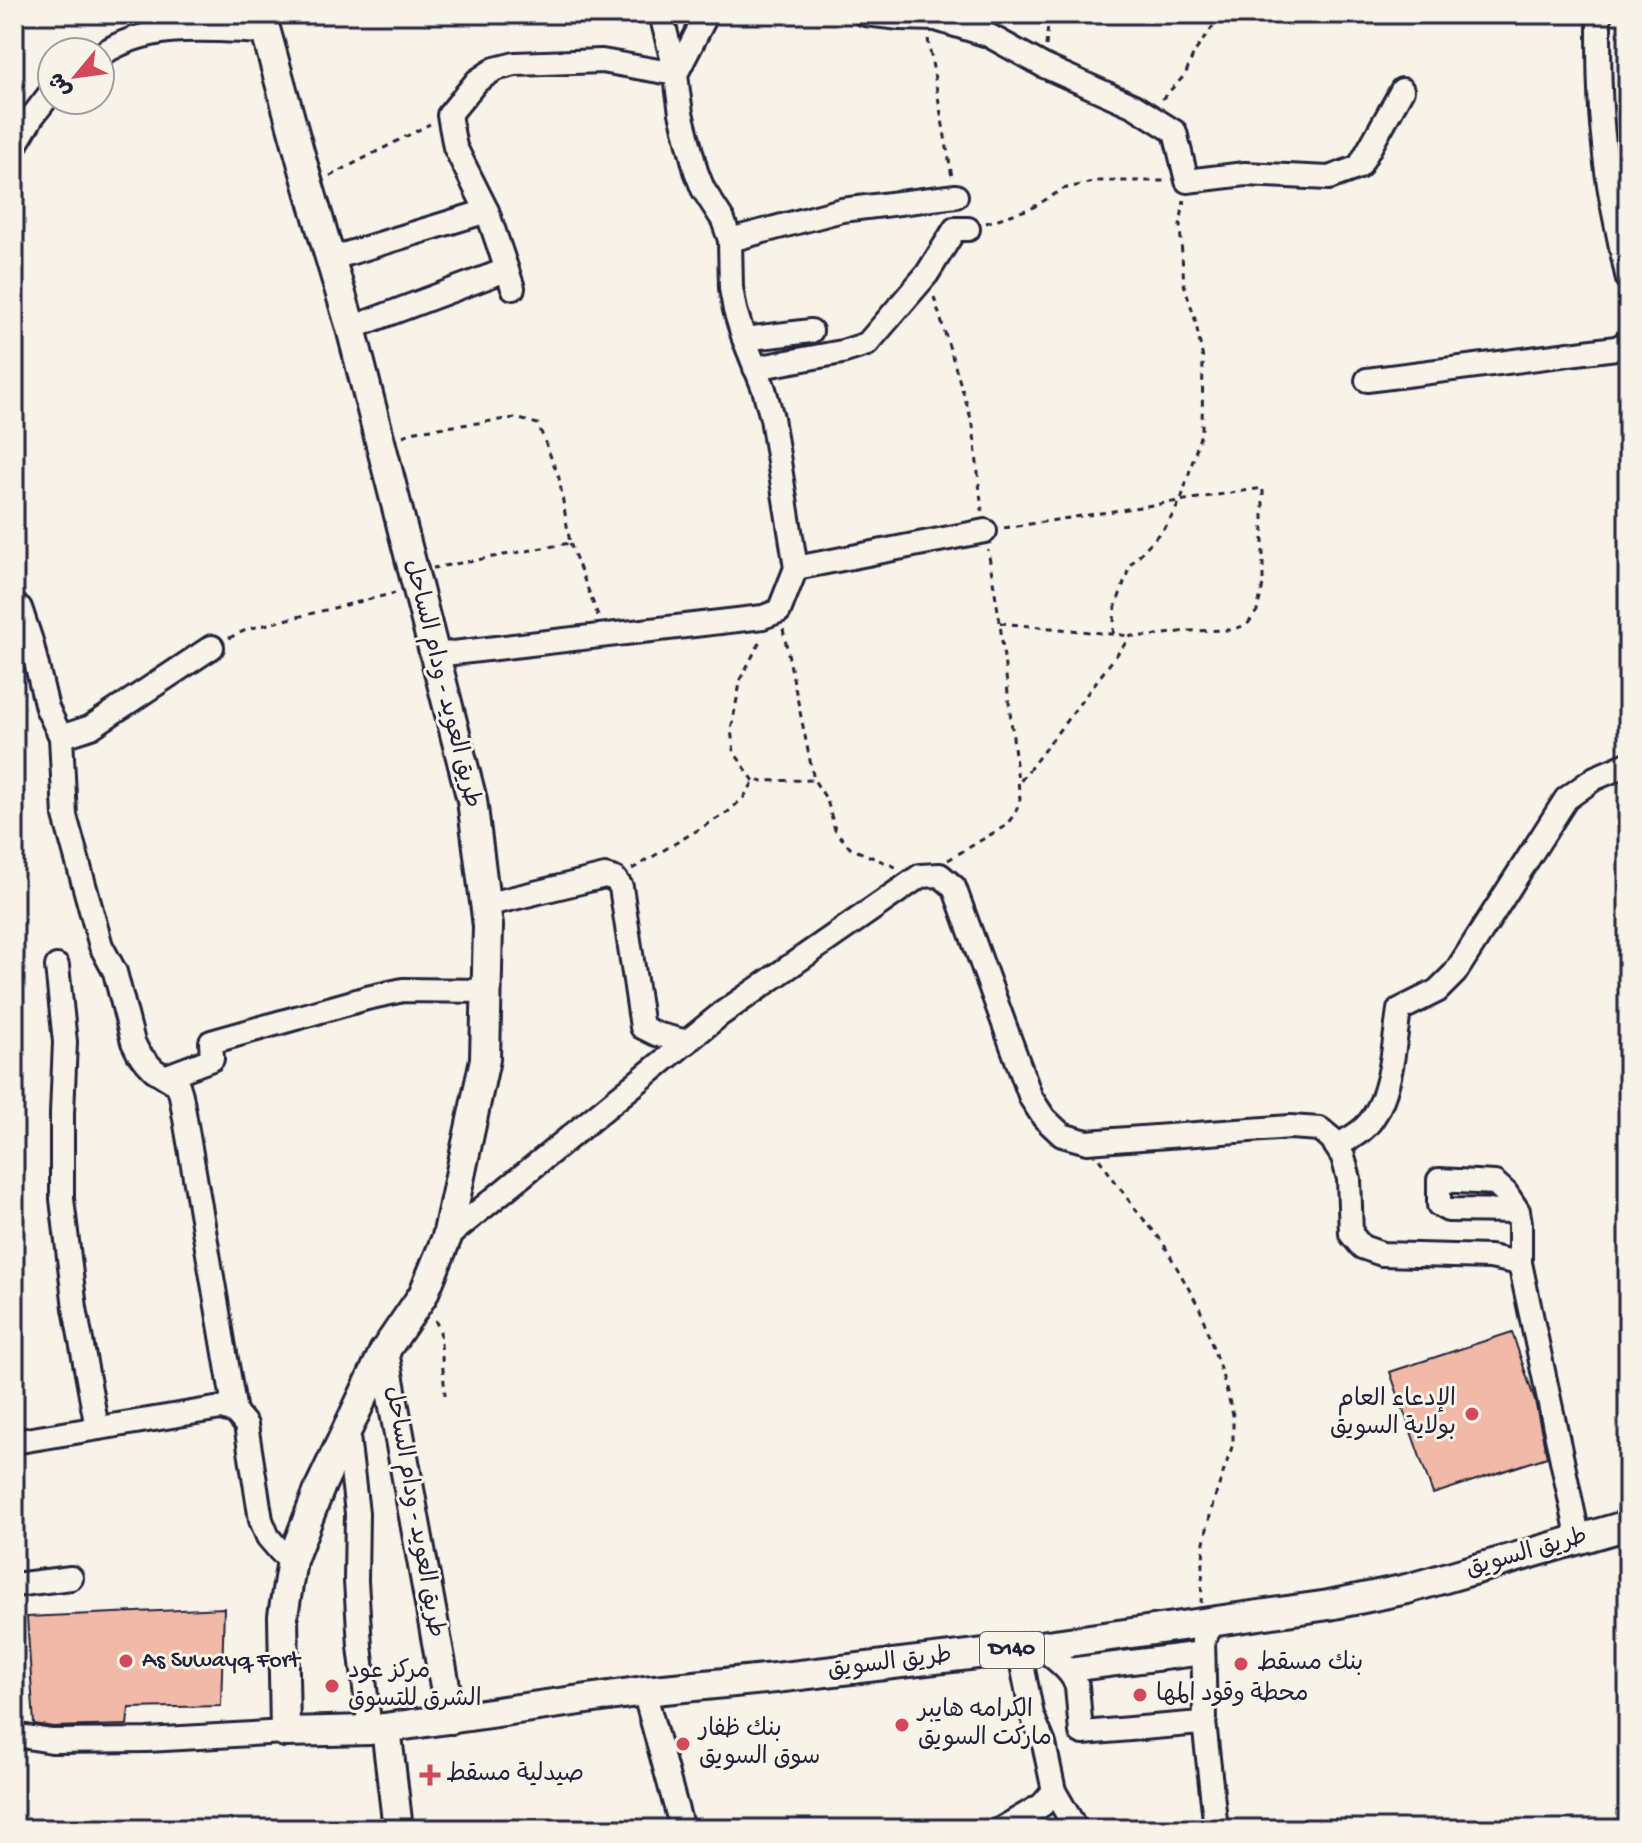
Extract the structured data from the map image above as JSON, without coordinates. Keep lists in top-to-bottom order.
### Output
{
  "streets": {
    "main road": ["طريق العويد - ودام الساحل", "طريق السويق", "D140"]
  },
  "crossings": [
    ["طريق العويد - ودام الساحل", "طريق السويق"]
  ],
  "places": {
    "other": [
      "الإدعاء العام بولاية السويق",
      "As Suwayq Fort",
      "بنك مسقط",
      "مركز عود الشرق للتسوق",
      "محطة وقود المها",
      "الكرامه هايبر ماركت السويق",
      "بنك ظفار سوق السويق"
    ],
    "health": ["صيدلية مسقط"]
  },
  "north": "bottom left"
}
